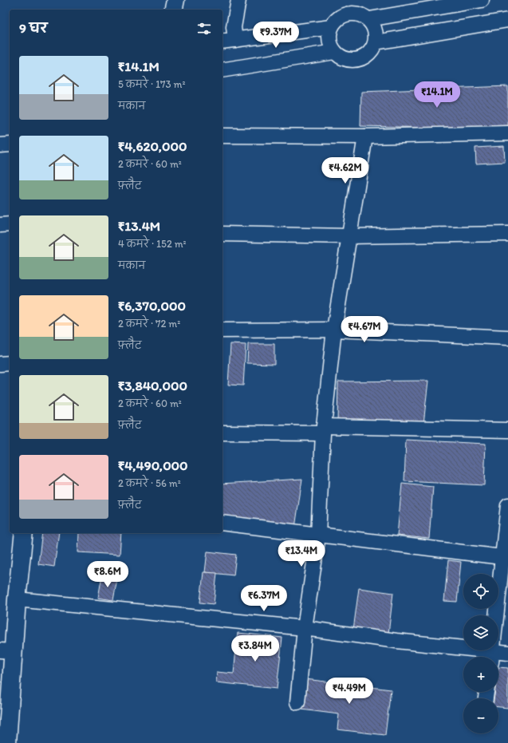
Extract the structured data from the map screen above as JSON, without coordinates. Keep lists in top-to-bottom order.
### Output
{
  "page": {
    "heading": "9 घर",
    "price": [
      "₹9.37M",
      "₹14.1M",
      "₹4.62M",
      "₹4.67M",
      "₹13.4M",
      "₹8.6M",
      "₹6.37M",
      "₹3.84M",
      "₹4.49M"
    ],
    "list": [
      {
        "name": "₹14.1M",
        "note": "5 कमरे · 173 m² · मकान"
      },
      {
        "name": "₹4,620,000",
        "note": "2 कमरे · 60 m² · फ़्लैट"
      },
      {
        "name": "₹13.4M",
        "note": "4 कमरे · 152 m² · मकान"
      },
      {
        "name": "₹6,370,000",
        "note": "2 कमरे · 72 m² · फ़्लैट"
      },
      {
        "name": "₹3,840,000",
        "note": "2 कमरे · 60 m² · फ़्लैट"
      },
      {
        "name": "₹4,490,000",
        "note": "2 कमरे · 56 m² · फ़्लैट"
      }
    ],
    "map_buttons": ["+", "−"]
  }
}
